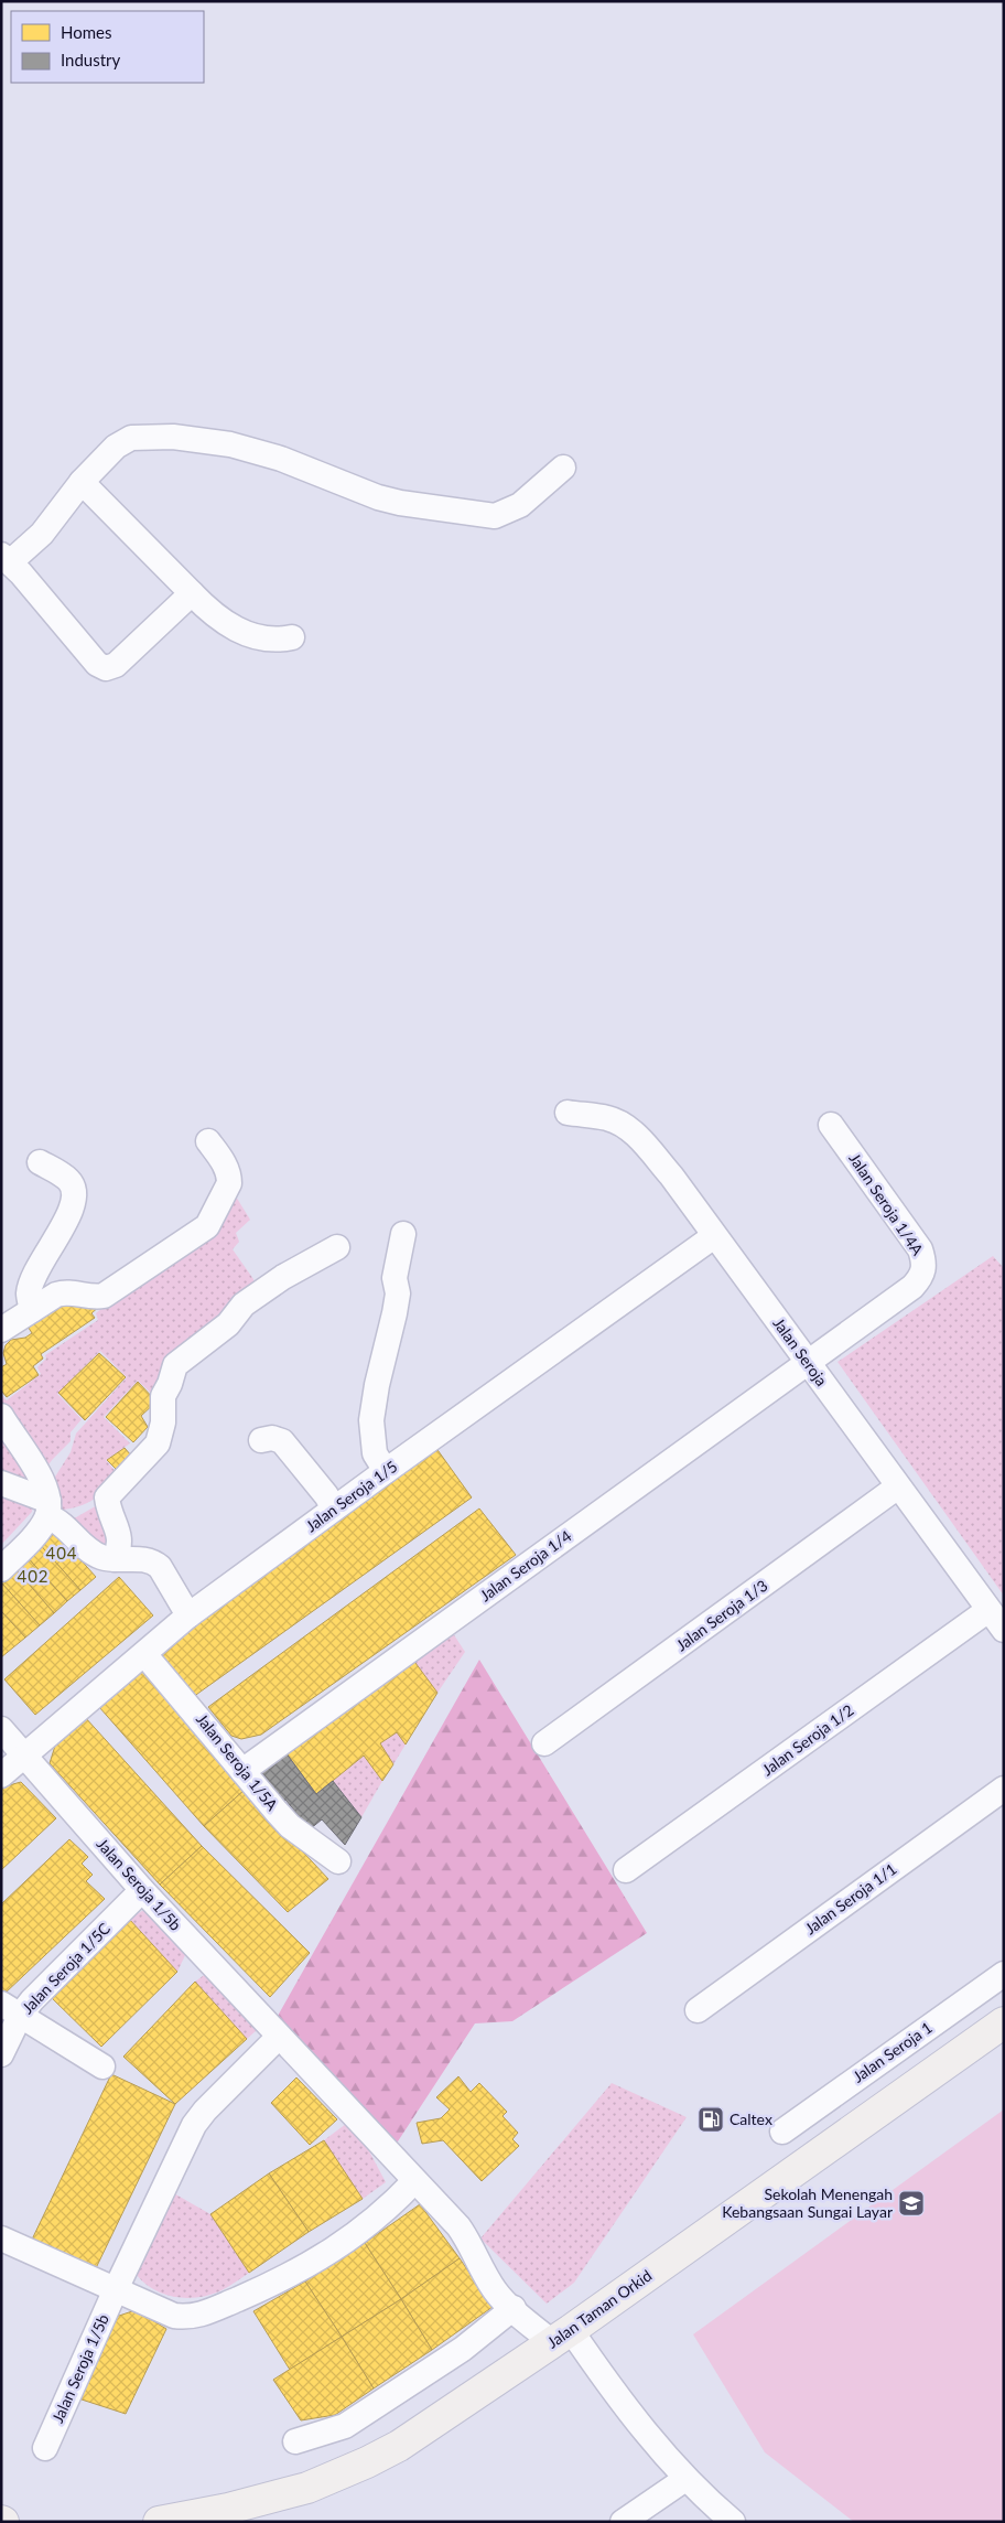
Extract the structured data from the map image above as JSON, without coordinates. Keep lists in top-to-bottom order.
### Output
{
  "streets": {
    "main road": ["Jalan Taman Orkid"],
    "street": [
      "Jalan Seroja 1/4A",
      "Jalan Seroja",
      "Jalan Seroja 1/5",
      "Jalan Seroja 1/4",
      "Jalan Seroja 1/3",
      "Jalan Seroja 1/2",
      "Jalan Seroja 1/5A",
      "Jalan Seroja 1/5b",
      "Jalan Seroja 1/1",
      "Jalan Seroja 1/5C",
      "Jalan Seroja 1"
    ]
  },
  "crossings": [
    ["Jalan Seroja 1/4A", "Jalan Seroja"],
    ["Jalan Seroja 1/4A", "Jalan Seroja 1/4"],
    ["Jalan Seroja", "Jalan Seroja 1/5"],
    ["Jalan Seroja", "Jalan Seroja 1/4"],
    ["Jalan Seroja", "Jalan Seroja 1/3"],
    ["Jalan Seroja", "Jalan Seroja 1/2"],
    ["Jalan Seroja 1/5", "Jalan Seroja 1/5A"],
    ["Jalan Seroja 1/5", "Jalan Seroja 1/5b"],
    ["Jalan Seroja 1/4", "Jalan Seroja 1/5A"],
    ["Jalan Seroja 1/5b", "Jalan Seroja 1/5C"],
    ["Jalan Seroja 1/5b", "Jalan Taman Orkid"]
  ],
  "districts": ["404", "402"],
  "places": {
    "fuel station": ["Caltex"],
    "school or university": ["Sekolah Menengah Kebangsaan Sungai Layar"]
  },
  "legend": ["Homes", "Industry"]
}
